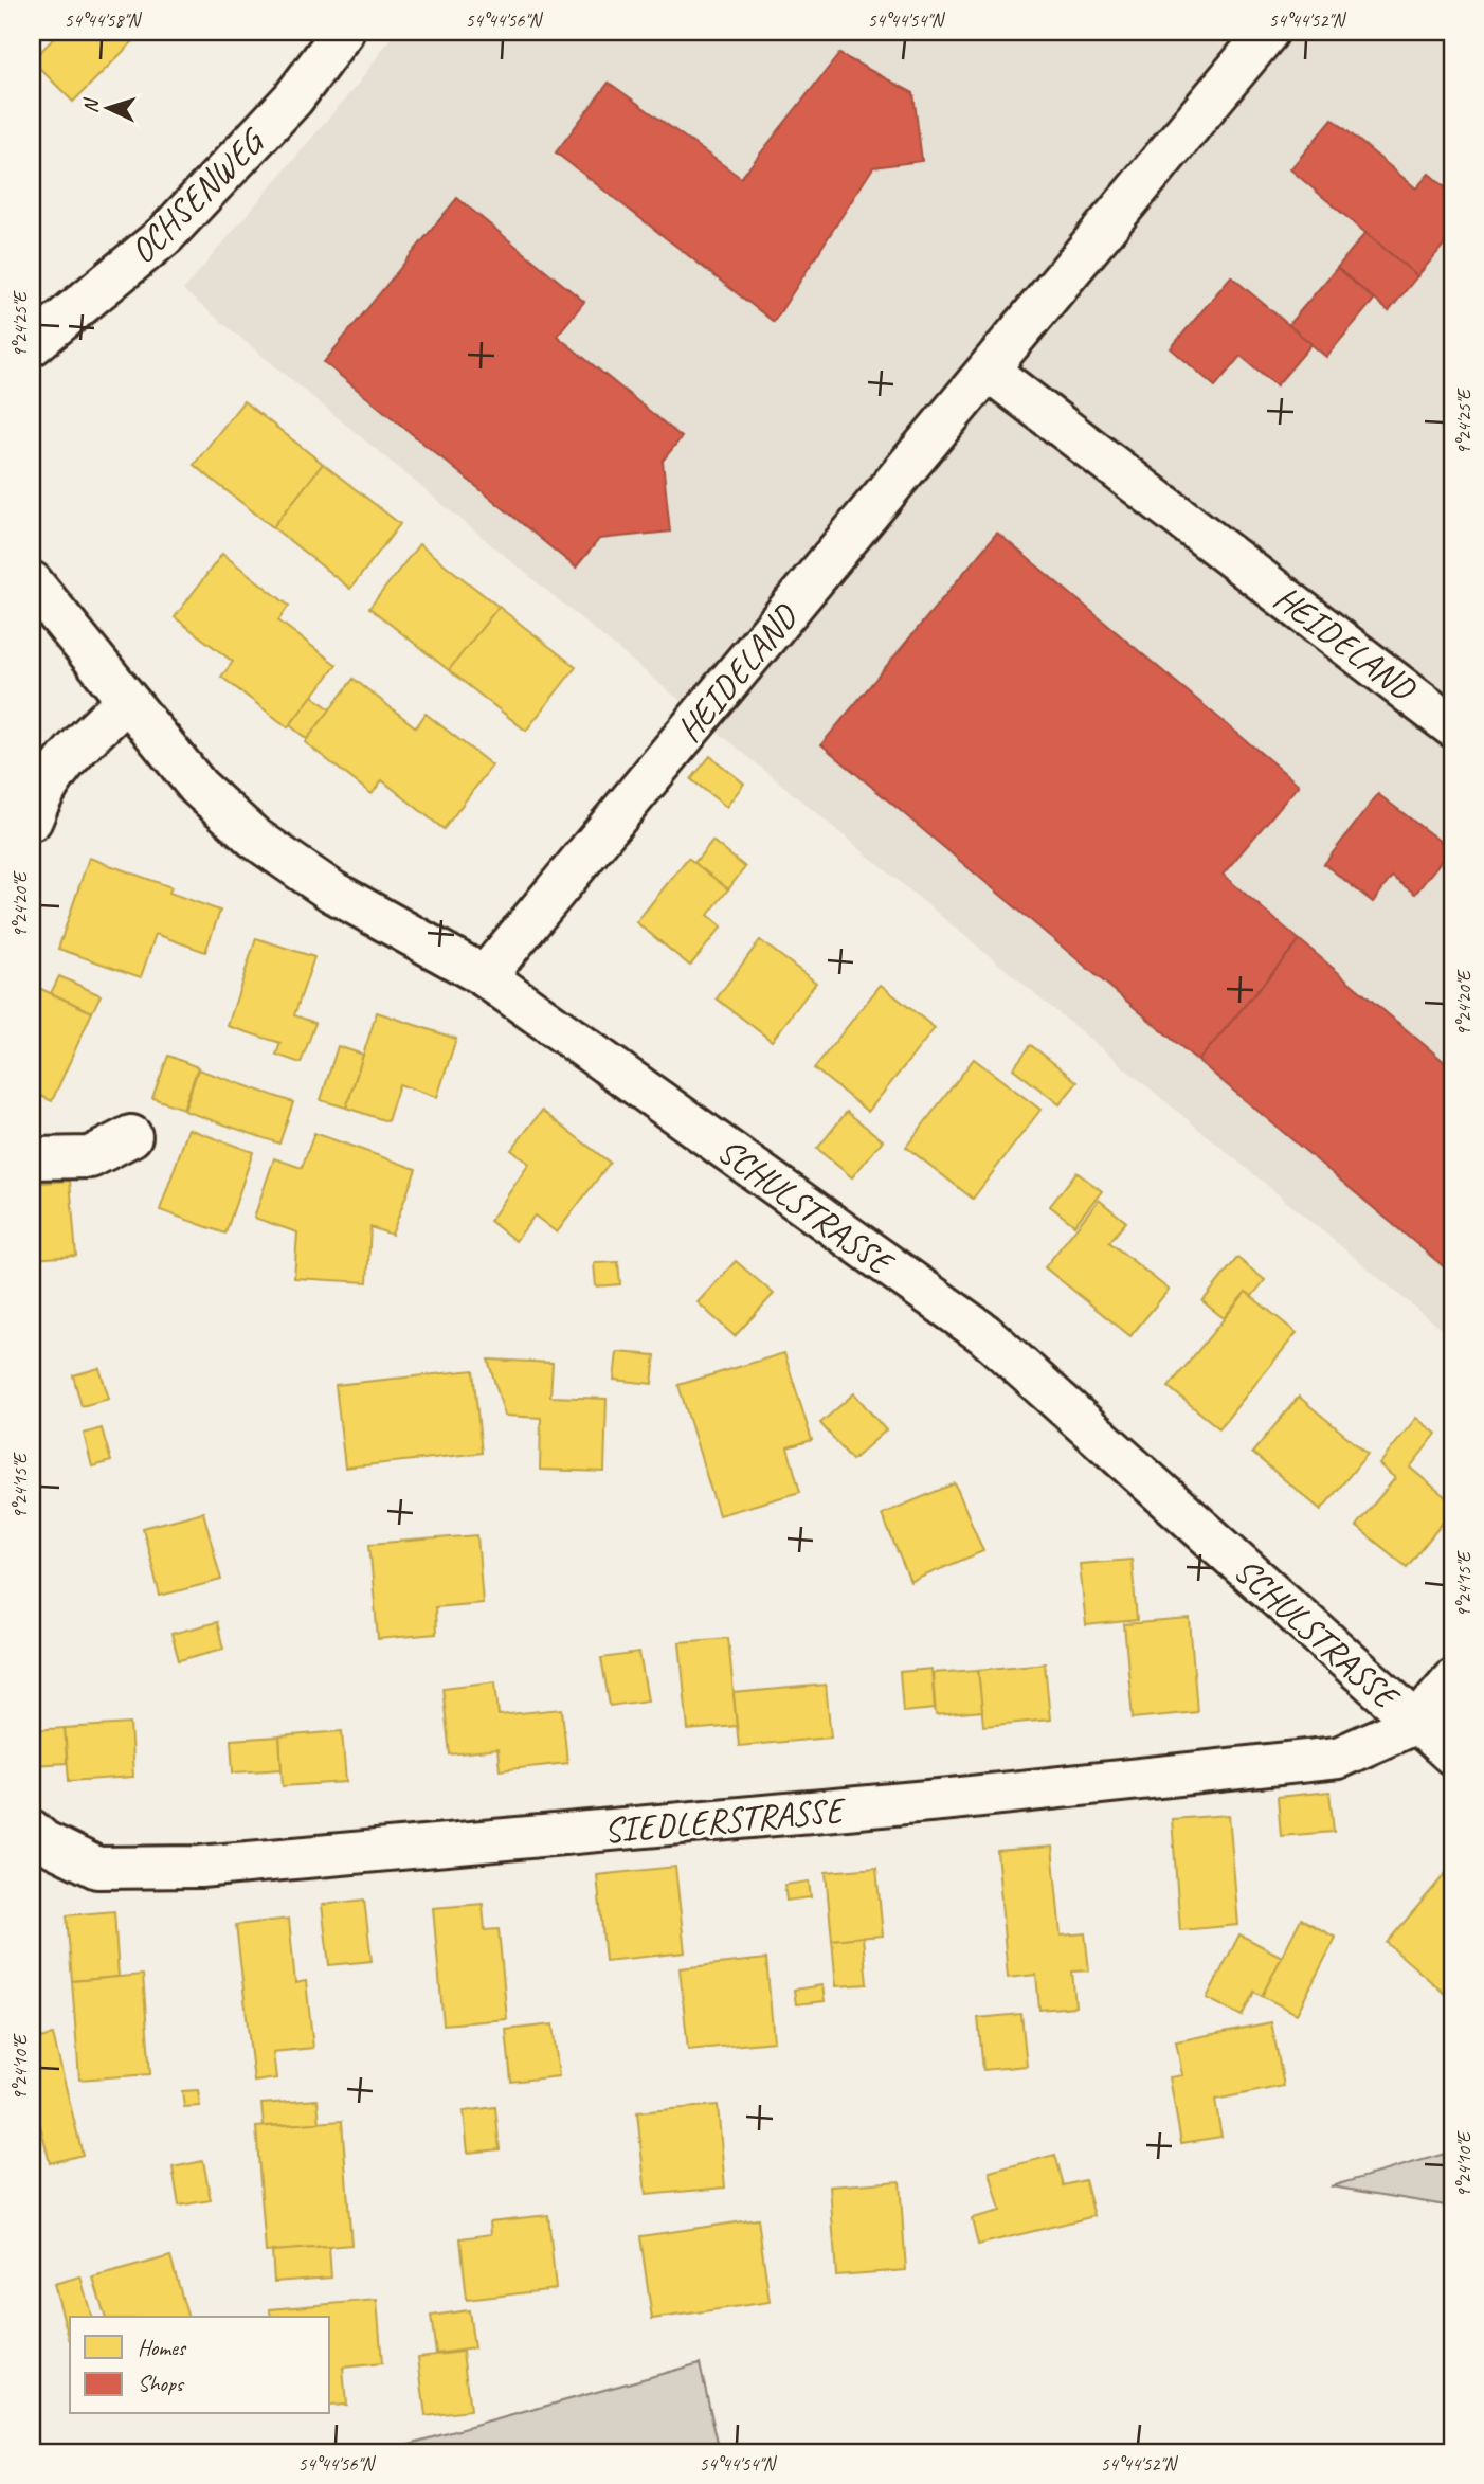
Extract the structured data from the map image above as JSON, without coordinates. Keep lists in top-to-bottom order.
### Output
{
  "streets": {
    "street": [
      "OCHSENWEG",
      "HEIDELAND",
      "SCHULSTRASSE",
      "SIEDLERSTRASSE"
    ]
  },
  "crossings": [
    ["HEIDELAND", "SCHULSTRASSE"],
    ["SCHULSTRASSE", "SIEDLERSTRASSE"]
  ],
  "legend": ["Homes", "Shops"],
  "north": "left",
  "coordinates": [
    "54°44'58\"N",
    "54°44'56\"N",
    "54°44'54\"N",
    "54°44'52\"N",
    "9°24'25\"E",
    "9°24'20\"E",
    "9°24'15\"E",
    "9°24'10\"E"
  ]
}
